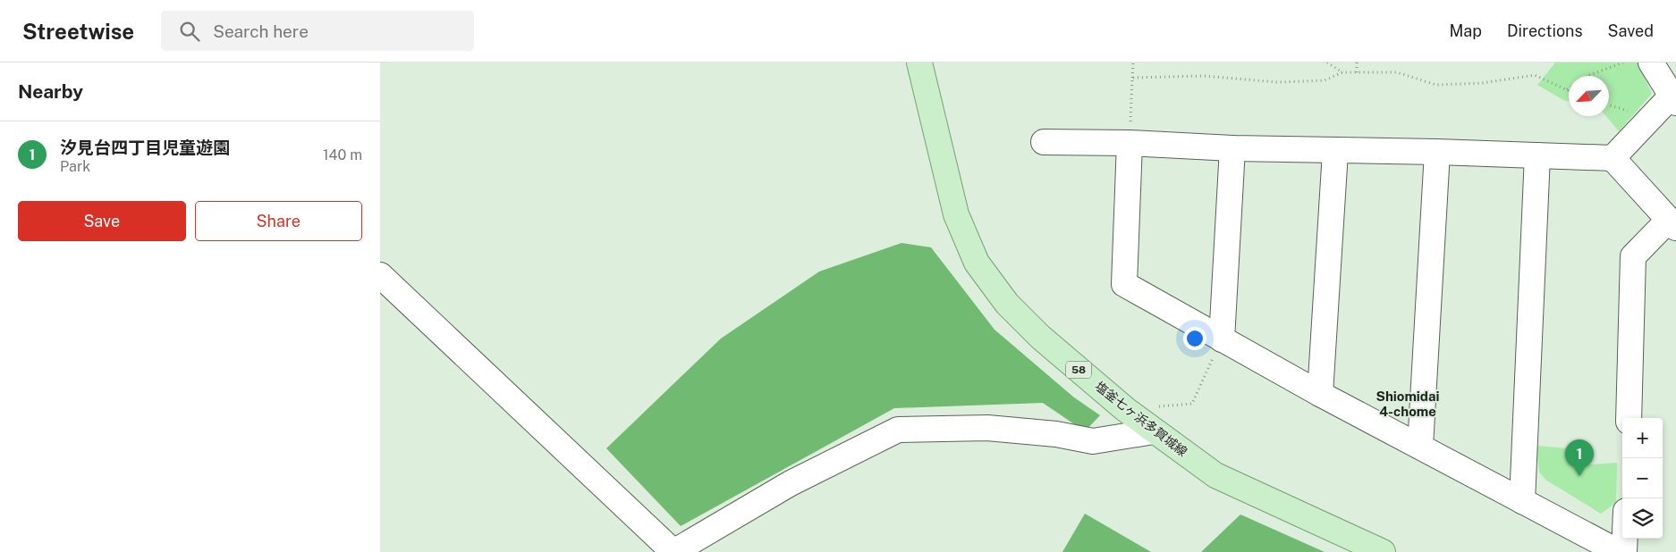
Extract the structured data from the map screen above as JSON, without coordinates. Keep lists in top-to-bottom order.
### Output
{
  "streets": {
    "main road": ["58", "塩釜七ヶ浜多賀城線"]
  },
  "districts": ["Shiomidai 4-chome"],
  "north": "bottom left",
  "page": {
    "header": "Streetwise",
    "search": "Search here",
    "nav": ["Map", "Directions", "Saved"],
    "heading": "Nearby",
    "list": [
      {
        "mark": "1",
        "name": "汐見台四丁目児童遊園",
        "note": "Park",
        "value": "140 m"
      }
    ],
    "buttons": ["Save", "Share"],
    "map_buttons": ["+", "−"],
    "pins": "1"
  }
}
